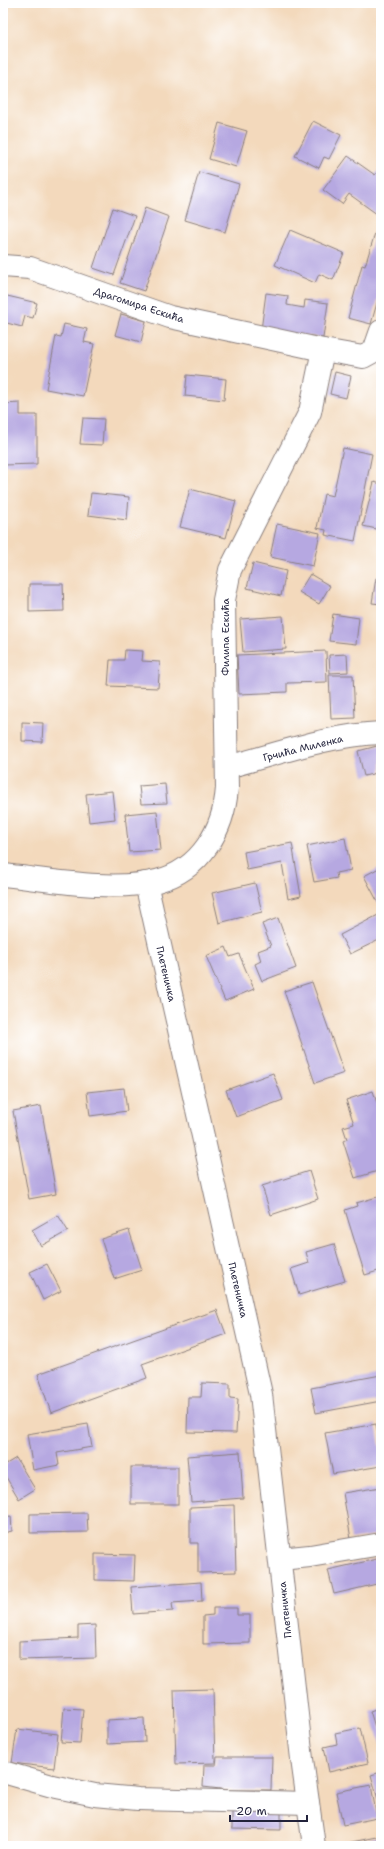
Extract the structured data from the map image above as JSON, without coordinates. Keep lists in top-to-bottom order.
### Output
{
  "streets": {
    "street": [
      "Драгомира Ескића",
      "Филипа Ескића",
      "Грчића Миленка",
      "Плетеничка"
    ]
  },
  "crossings": [
    ["Драгомира Ескића", "Филипа Ескића"],
    ["Филипа Ескића", "Грчића Миленка"],
    ["Филипа Ескића", "Плетеничка"]
  ],
  "scale_bar": "20 m"
}
